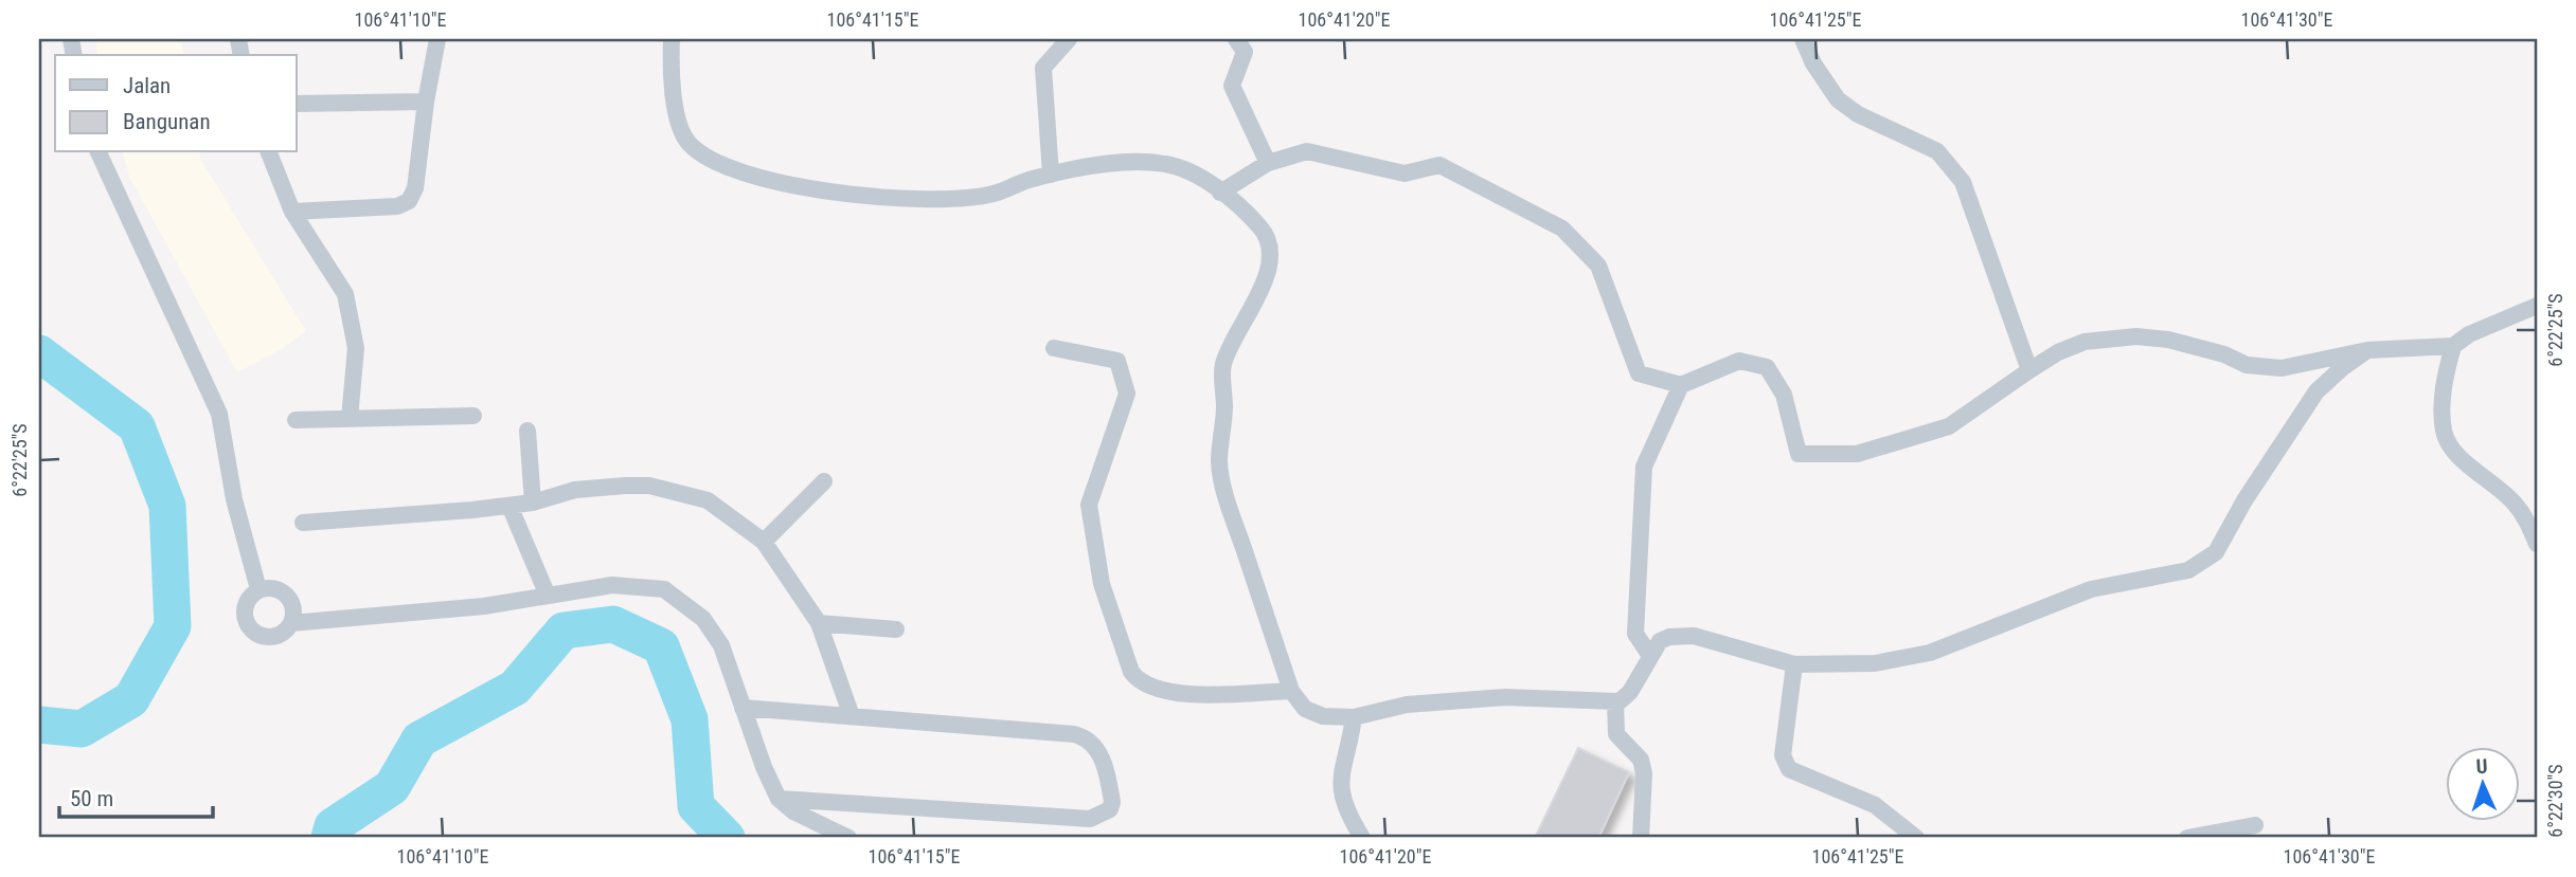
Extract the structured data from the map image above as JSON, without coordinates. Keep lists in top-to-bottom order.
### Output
{
  "legend": ["Jalan", "Bangunan"],
  "scale_bar": "50 m",
  "north": "top",
  "coordinates": [
    "106°41'10\"E",
    "106°41'15\"E",
    "106°41'20\"E",
    "106°41'25\"E",
    "106°41'30\"E",
    "6°22'25\"S",
    "6°22'30\"S"
  ]
}
